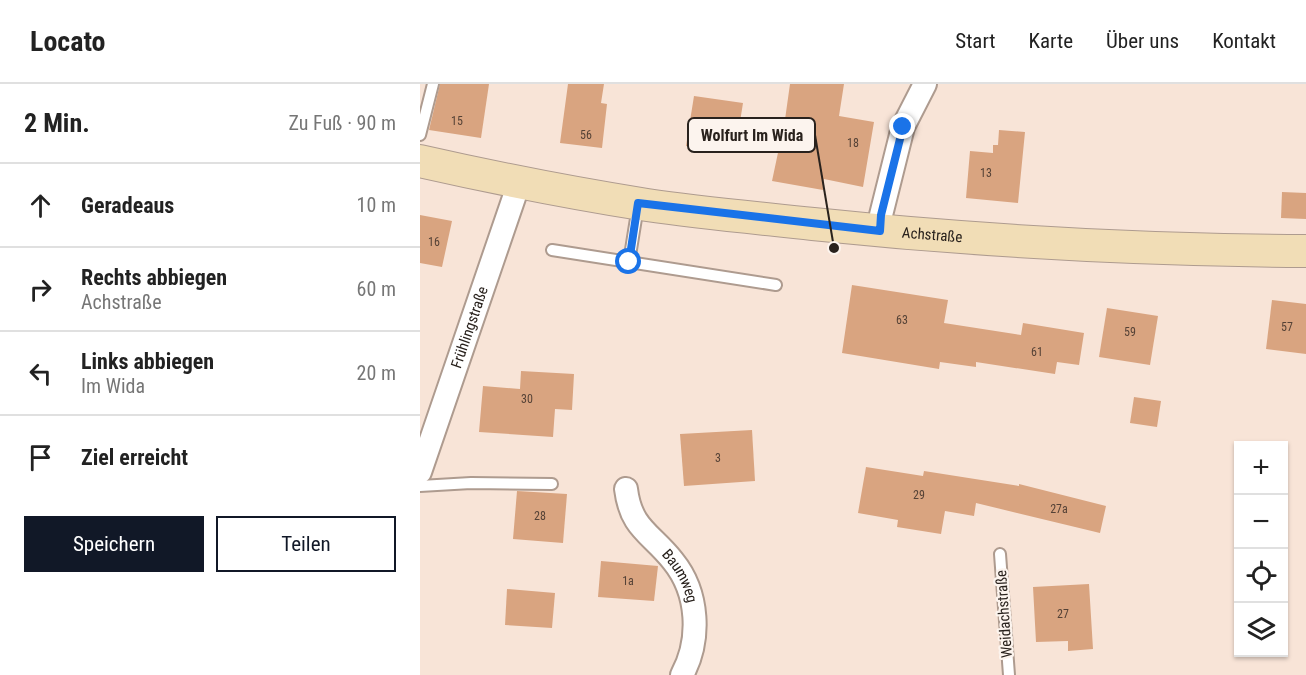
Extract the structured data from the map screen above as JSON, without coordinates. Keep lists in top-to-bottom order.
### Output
{
  "streets": {
    "main road": ["Achstraße"],
    "street": ["Frühlingstraße", "Baumweg"],
    "lane": ["Weidachstraße"]
  },
  "crossings": [
    ["Achstraße", "Frühlingstraße"]
  ],
  "places": ["Wolfurt Im Wida"],
  "house_numbers": [
    "15",
    "56",
    "18",
    "13",
    "16",
    "63",
    "57",
    "59",
    "61",
    "30",
    "3",
    "29",
    "27a",
    "28",
    "1a",
    "27"
  ],
  "page": {
    "header": "Locato",
    "nav": [
      "Start",
      "Karte",
      "Über uns",
      "Kontakt"
    ],
    "heading": ["2 Min.", "Zu Fuß · 90 m"],
    "list": [
      ["Geradeaus", "10 m"],
      ["Rechts abbiegen", "Achstraße", "60 m"],
      ["Links abbiegen", "Im Wida", "20 m"],
      "Ziel erreicht"
    ],
    "map_buttons": ["+", "−"],
    "buttons": ["Speichern", "Teilen"]
  }
}
